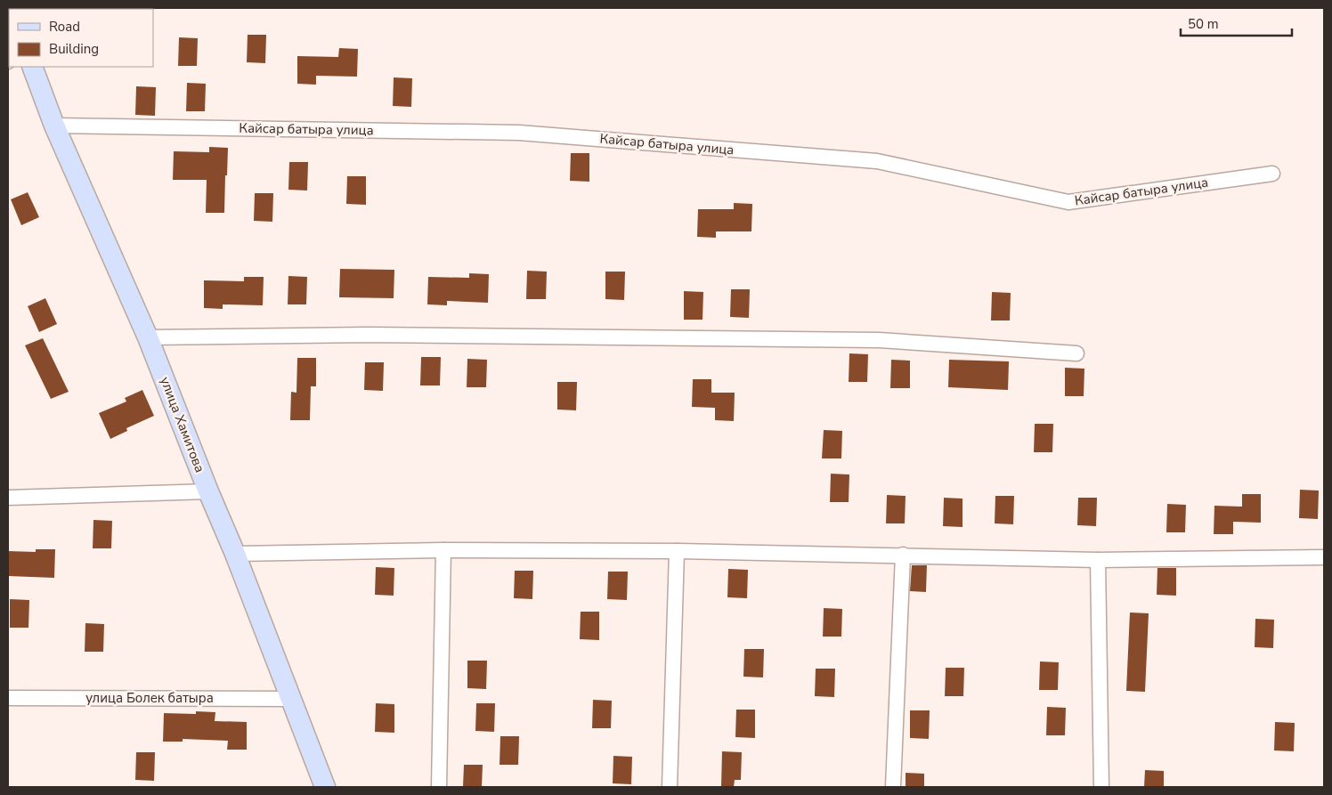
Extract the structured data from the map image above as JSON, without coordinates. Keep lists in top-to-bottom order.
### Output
{
  "streets": {
    "street": ["Кайсар батыра улица", "улица Хамитова", "улица Болек батыра"]
  },
  "crossings": [
    ["Кайсар батыра улица", "улица Хамитова"],
    ["улица Хамитова", "улица Болек батыра"]
  ],
  "legend": ["Road", "Building"],
  "scale_bar": "50 m"
}
